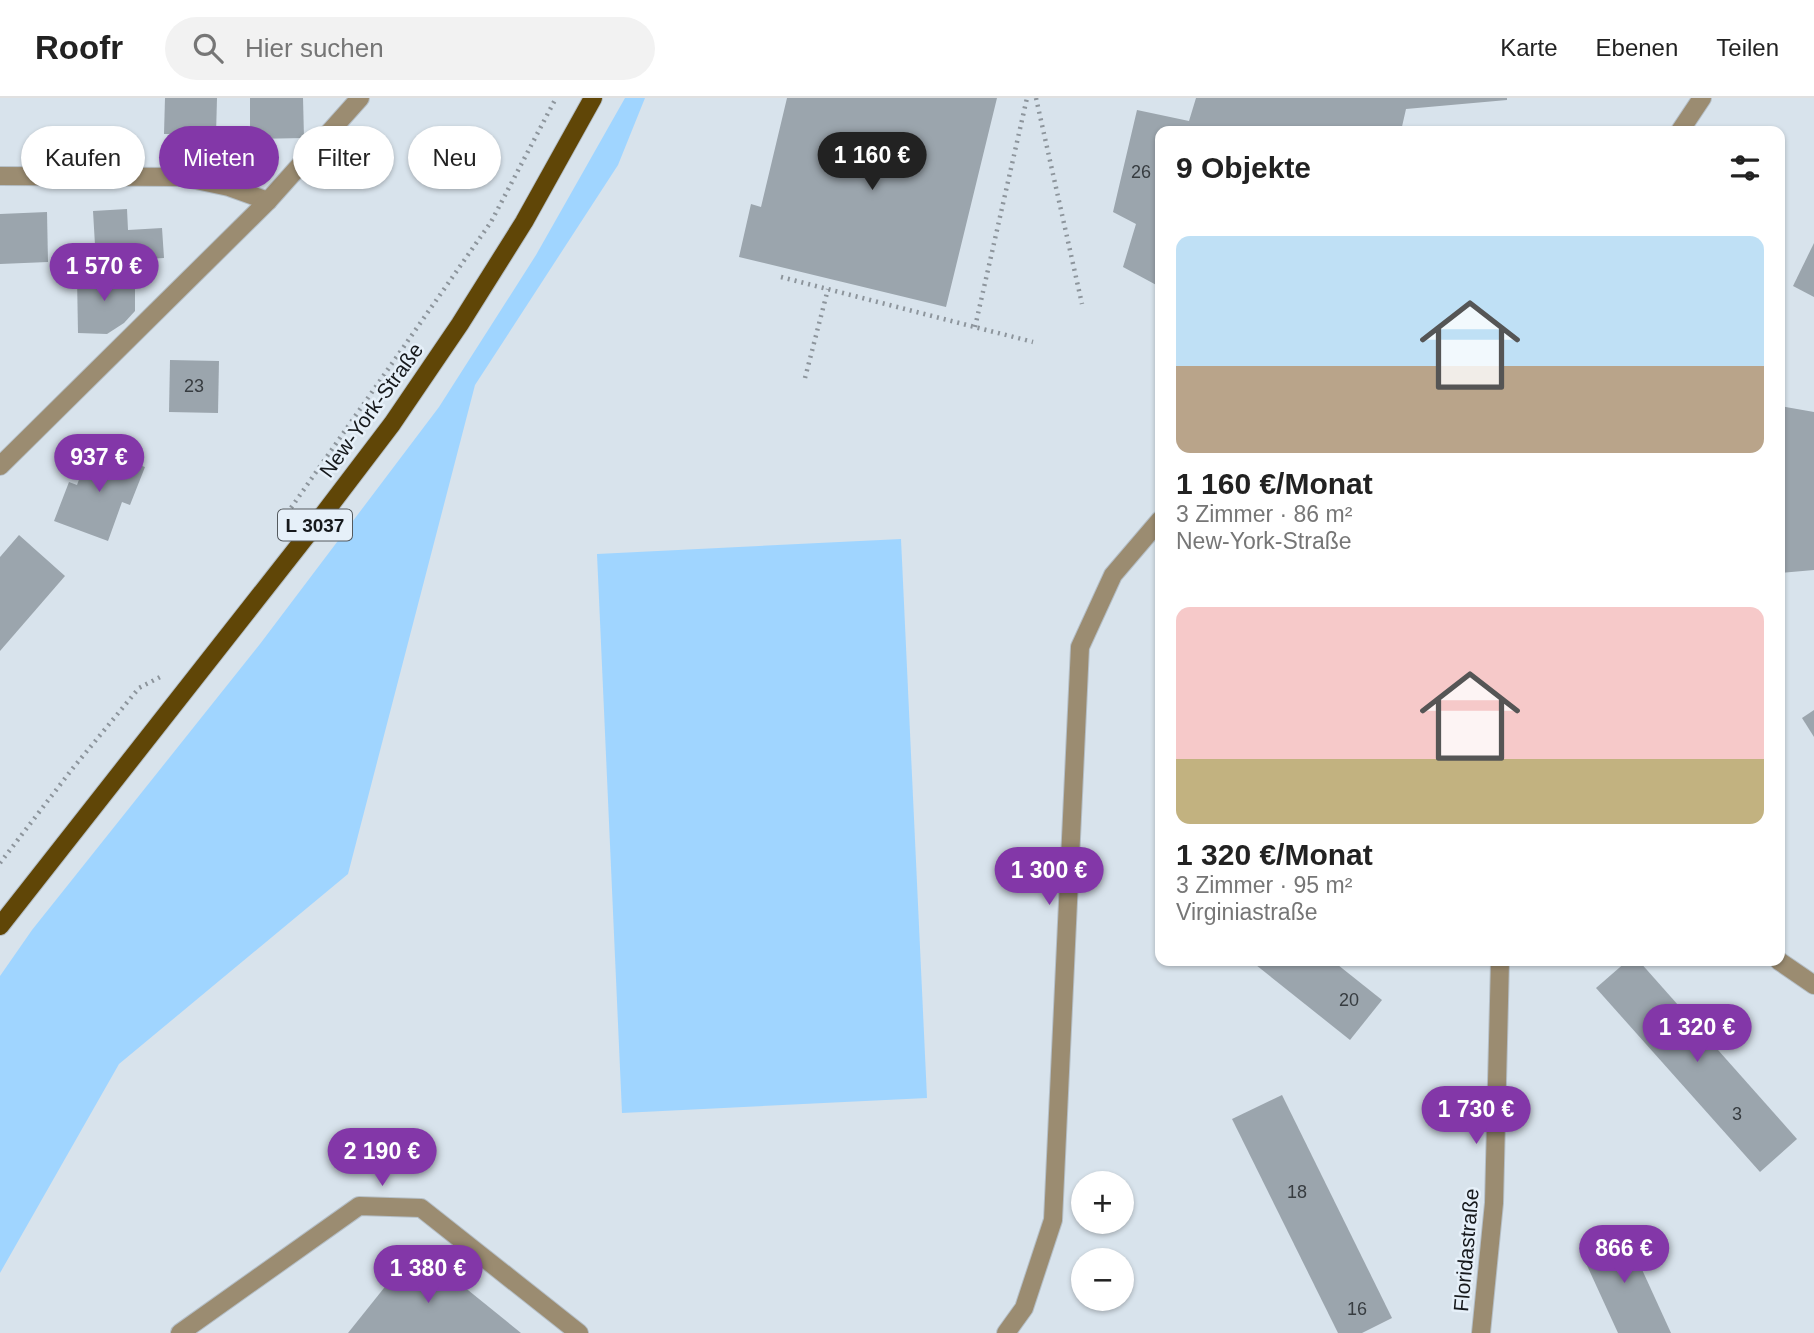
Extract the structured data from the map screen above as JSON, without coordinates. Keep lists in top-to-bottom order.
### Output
{
  "streets": {
    "main road": ["New-York-Straße", "L 3037"],
    "street": ["Floridastraße"]
  },
  "house_numbers": [
    "26",
    "23",
    "20",
    "3",
    "18",
    "16"
  ],
  "page": {
    "header": "Roofr",
    "search": "Hier suchen",
    "nav": ["Karte", "Ebenen", "Teilen"],
    "chip": [
      "Kaufen",
      "Mieten",
      "Filter",
      "Neu"
    ],
    "heading": "9 Objekte",
    "price": [
      "1 160 €",
      "1 570 €",
      "937 €",
      "1 300 €",
      "1 320 €",
      "1 730 €",
      "2 190 €",
      "866 €",
      "1 380 €"
    ],
    "list": [
      {
        "name": "1 160 €/Monat",
        "note": "3 Zimmer · 86 m² · New-York-Straße"
      },
      {
        "name": "1 320 €/Monat",
        "note": "3 Zimmer · 95 m² · Virginiastraße"
      }
    ],
    "map_buttons": ["+", "−"]
  }
}
